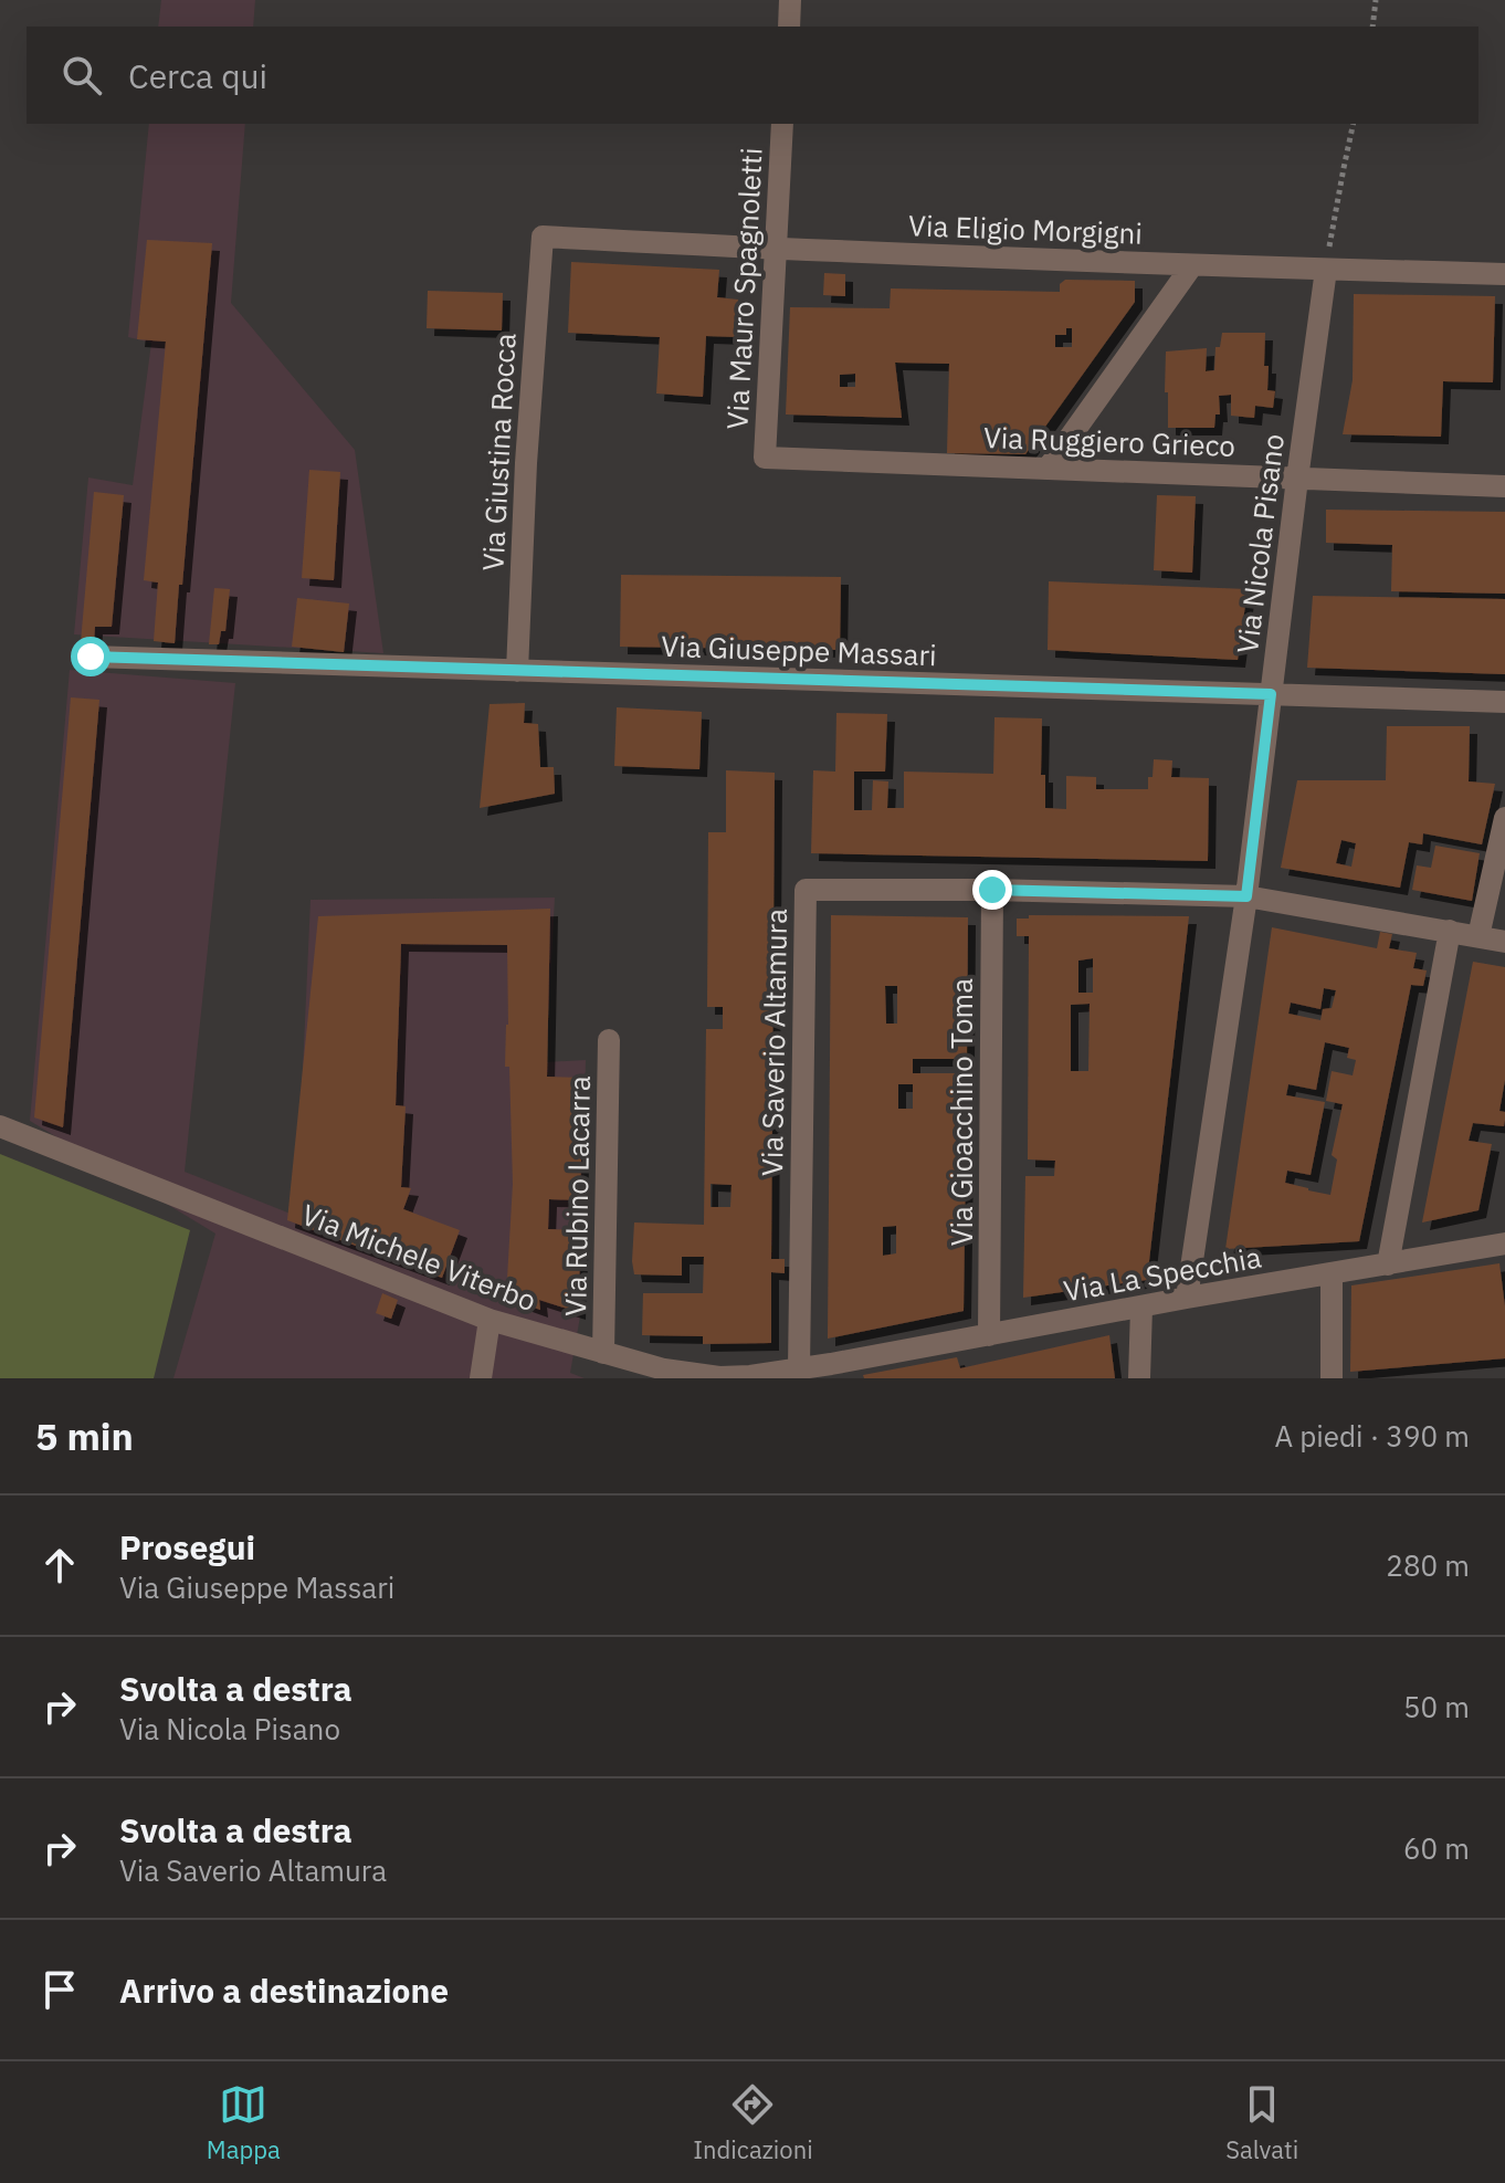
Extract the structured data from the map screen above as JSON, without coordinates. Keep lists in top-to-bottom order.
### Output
{
  "streets": {
    "street": [
      "Via Eligio Morgigni",
      "Via Mauro Spagnoletti",
      "Via Ruggiero Grieco",
      "Via Giustina Rocca",
      "Via Nicola Pisano",
      "Via Giuseppe Massari",
      "Via Saverio Altamura",
      "Via Gioacchino Toma",
      "Via Rubino Lacarra",
      "Via Michele Viterbo",
      "Via La Specchia"
    ]
  },
  "crossings": [
    ["Via Eligio Morgigni", "Via Mauro Spagnoletti"],
    ["Via Eligio Morgigni", "Via Giustina Rocca"],
    ["Via Eligio Morgigni", "Via Nicola Pisano"],
    ["Via Mauro Spagnoletti", "Via Ruggiero Grieco"],
    ["Via Ruggiero Grieco", "Via Nicola Pisano"],
    ["Via Giustina Rocca", "Via Giuseppe Massari"],
    ["Via Nicola Pisano", "Via Giuseppe Massari"],
    ["Via Nicola Pisano", "Via Saverio Altamura"],
    ["Via Nicola Pisano", "Via La Specchia"],
    ["Via Saverio Altamura", "Via Gioacchino Toma"],
    ["Via Saverio Altamura", "Via Michele Viterbo"],
    ["Via Gioacchino Toma", "Via La Specchia"],
    ["Via Rubino Lacarra", "Via Michele Viterbo"],
    ["Via Michele Viterbo", "Via La Specchia"]
  ],
  "page": {
    "search": "Cerca qui",
    "heading": ["5 min", "A piedi · 390 m"],
    "list": [
      ["Prosegui", "Via Giuseppe Massari", "280 m"],
      ["Svolta a destra", "Via Nicola Pisano", "50 m"],
      ["Svolta a destra", "Via Saverio Altamura", "60 m"],
      "Arrivo a destinazione"
    ],
    "nav": ["Mappa", "Indicazioni", "Salvati"]
  }
}
